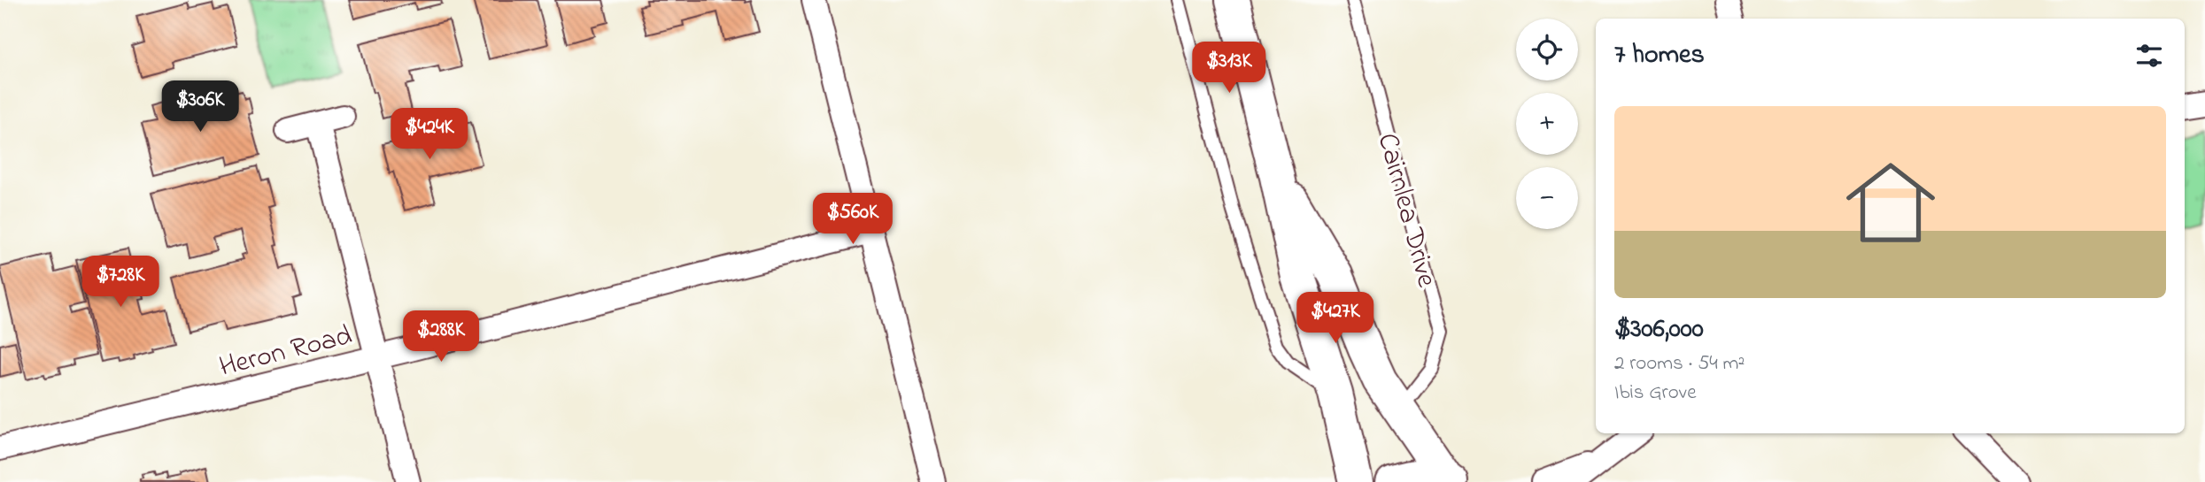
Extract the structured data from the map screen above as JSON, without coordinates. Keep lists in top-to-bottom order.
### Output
{
  "streets": {
    "street": ["Heron Road"],
    "lane": ["Cairnlea Drive"]
  },
  "page": {
    "map_buttons": ["+", "−"],
    "heading": "7 homes",
    "price": [
      "$313K",
      "$306K",
      "$424K",
      "$560K",
      "$728K",
      "$427K",
      "$288K"
    ],
    "list": [
      {
        "name": "$306,000",
        "note": "2 rooms · 54 m² · Ibis Grove"
      }
    ]
  }
}
